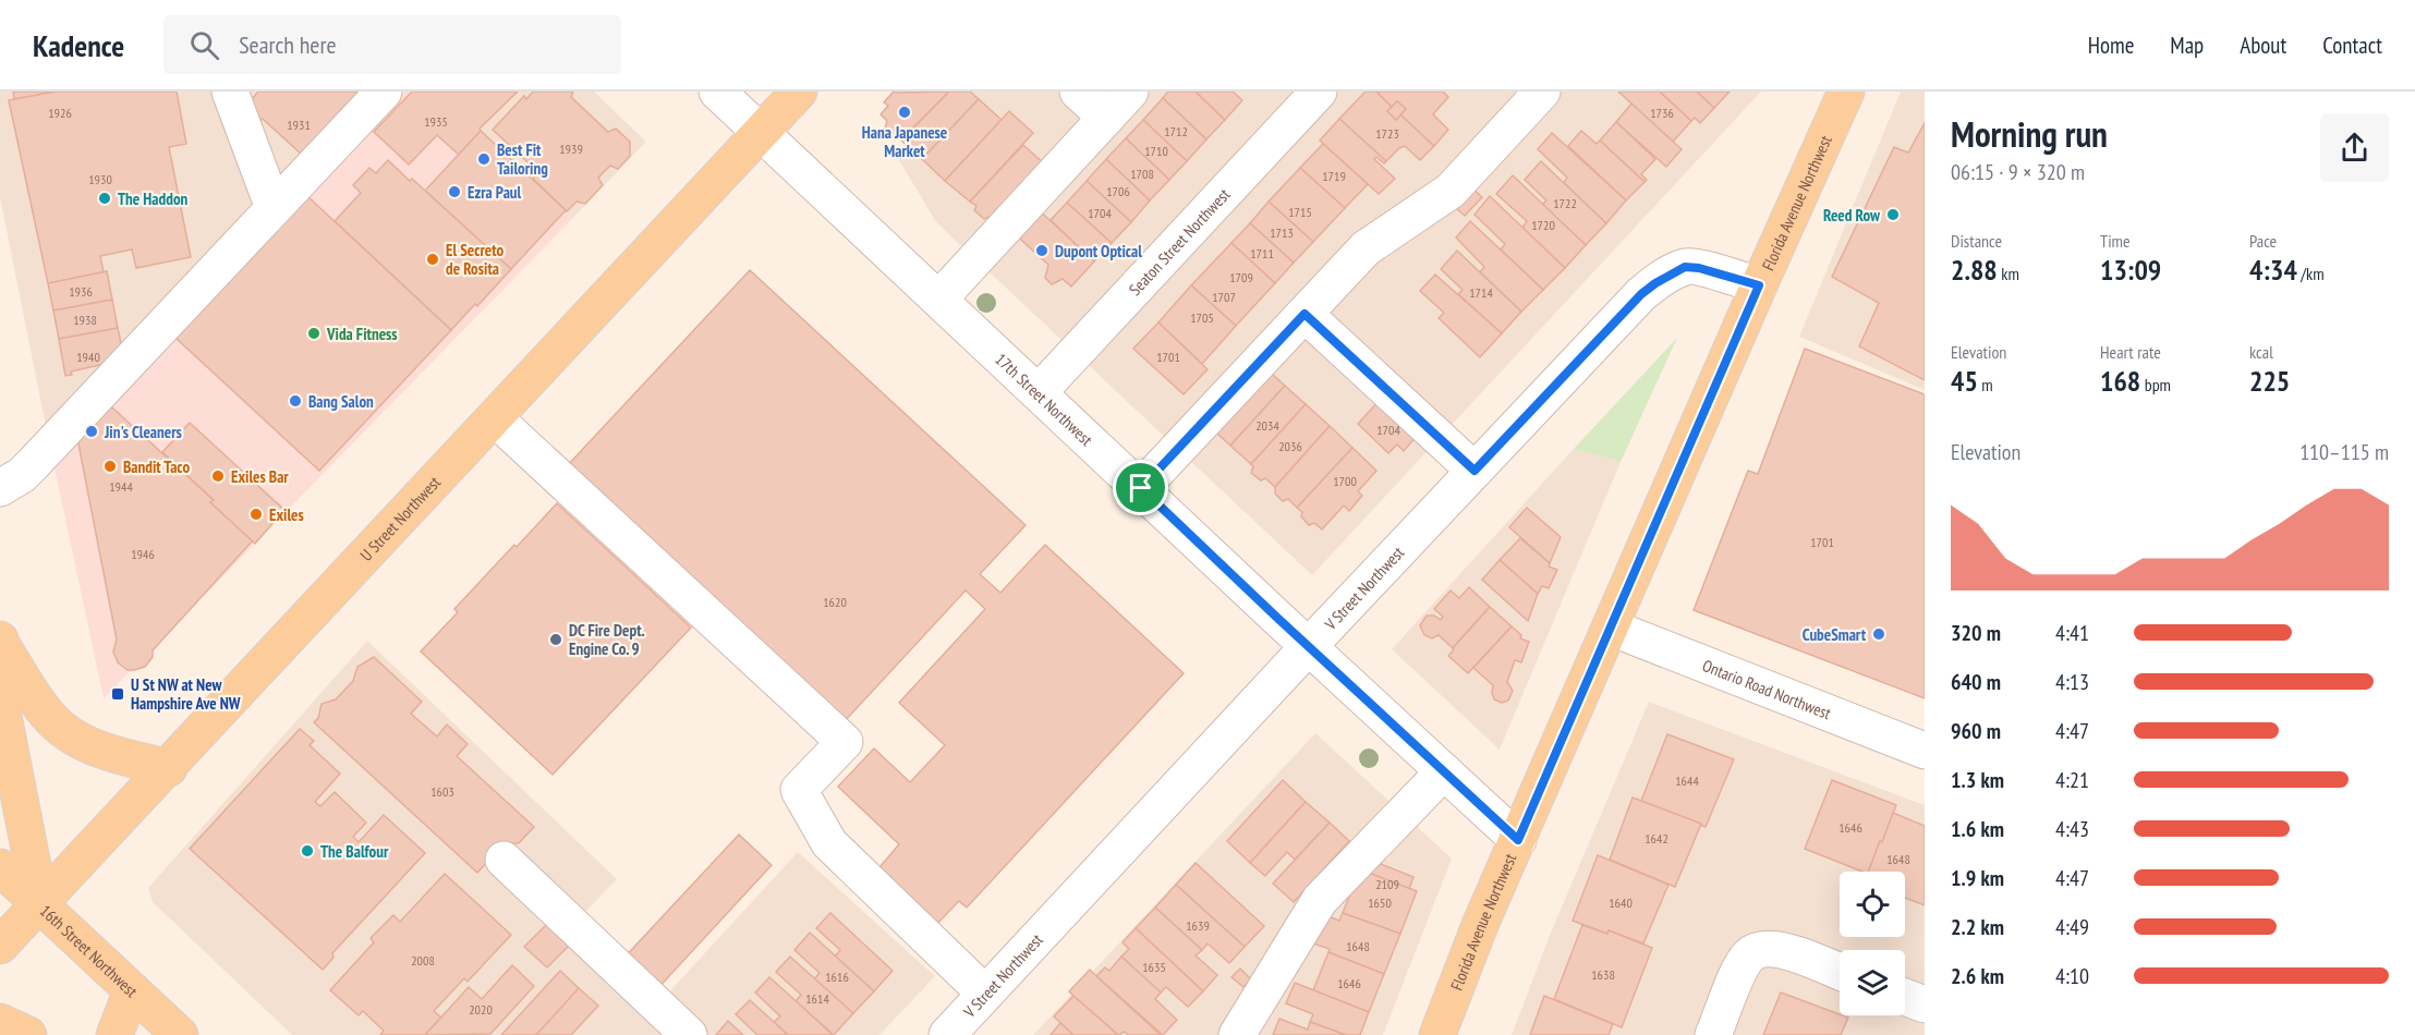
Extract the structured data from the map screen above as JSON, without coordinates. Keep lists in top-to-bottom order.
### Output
{
  "streets": {
    "main road": ["Florida Avenue Northwest", "U Street Northwest", "16th Street Northwest"],
    "street": [
      "Seaton Street Northwest",
      "17th Street Northwest",
      "V Street Northwest",
      "Ontario Road Northwest"
    ]
  },
  "crossings": [
    ["Florida Avenue Northwest", "17th Street Northwest"],
    ["Florida Avenue Northwest", "V Street Northwest"],
    ["Florida Avenue Northwest", "Ontario Road Northwest"],
    ["Seaton Street Northwest", "17th Street Northwest"],
    ["17th Street Northwest", "U Street Northwest"],
    ["17th Street Northwest", "V Street Northwest"],
    ["U Street Northwest", "16th Street Northwest"]
  ],
  "places": {
    "other": [
      "Hana Japanese Market",
      "Best Fit Tailoring",
      "Ezra Paul",
      "The Haddon",
      "Reed Row",
      "Dupont Optical",
      "El Secreto de Rosita",
      "Vida Fitness",
      "Bang Salon",
      "Jin's Cleaners",
      "Bandit Taco",
      "Exiles Bar",
      "Exiles",
      "CubeSmart",
      "DC Fire Dept. Engine Co. 9",
      "The Balfour"
    ],
    "transit": ["U St NW at New Hampshire Ave NW"]
  },
  "house_numbers": [
    "1926",
    "1736",
    "1935",
    "1931",
    "1712",
    "1723",
    "1939",
    "1710",
    "1708",
    "1719",
    "1930",
    "1706",
    "1722",
    "1715",
    "1704",
    "1720",
    "1713",
    "1711",
    "1709",
    "1936",
    "1714",
    "1707",
    "1705",
    "1938",
    "1940",
    "1701",
    "2034",
    "1704",
    "2036",
    "1700",
    "1944",
    "1701",
    "1946",
    "1620",
    "1644",
    "1603",
    "1646",
    "1642",
    "1648",
    "2109",
    "1650",
    "1640",
    "1639",
    "1648",
    "2008",
    "1635",
    "1638",
    "1616",
    "1646",
    "1614",
    "2020"
  ],
  "page": {
    "header": "Kadence",
    "search": "Search here",
    "nav": [
      "Home",
      "Map",
      "About",
      "Contact"
    ],
    "heading": ["Morning run", "06:15 · 9 × 320 m"],
    "stats": [
      ["Distance", "2.88 km"],
      ["Time", "13:09"],
      ["Pace", "4:34 /km"],
      ["Elevation", "45 m"],
      ["Heart rate", "168 bpm"],
      ["kcal", "225"]
    ],
    "chart": ["Elevation", "110–115 m"],
    "list": [
      {
        "name": "320 m",
        "note": "4:41"
      },
      {
        "name": "640 m",
        "note": "4:13"
      },
      {
        "name": "960 m",
        "note": "4:47"
      },
      {
        "name": "1.3 km",
        "note": "4:21"
      },
      {
        "name": "1.6 km",
        "note": "4:43"
      },
      {
        "name": "1.9 km",
        "note": "4:47"
      },
      {
        "name": "2.2 km",
        "note": "4:49"
      },
      {
        "name": "2.6 km",
        "note": "4:10"
      }
    ]
  }
}
